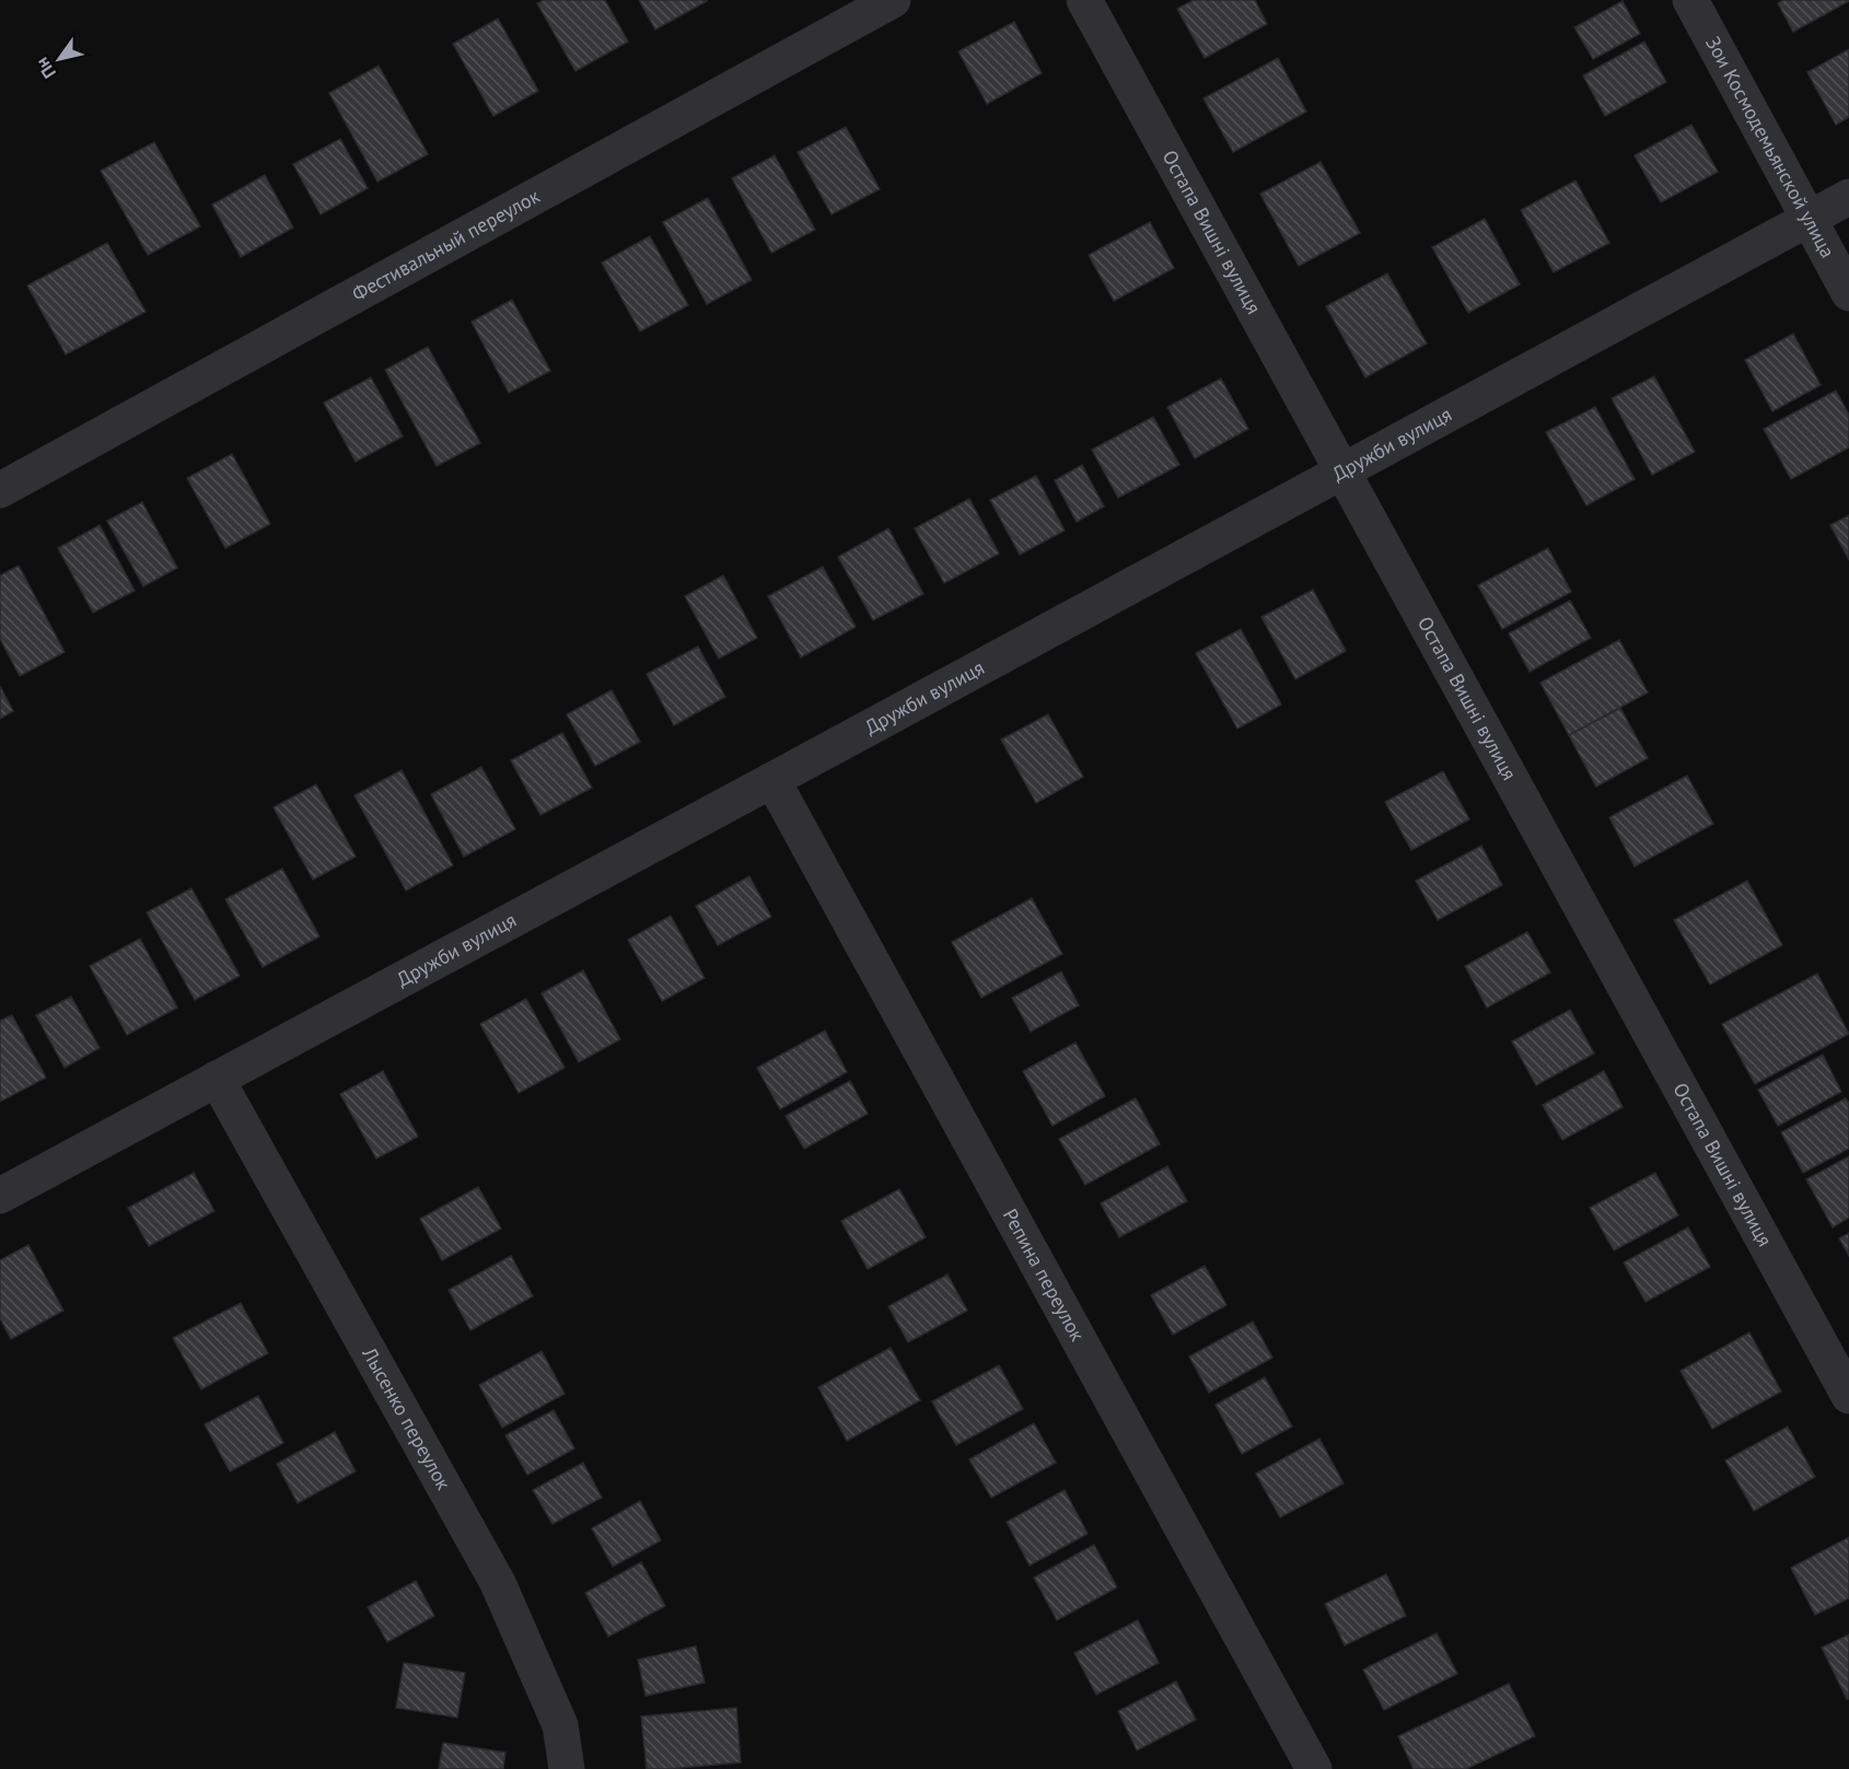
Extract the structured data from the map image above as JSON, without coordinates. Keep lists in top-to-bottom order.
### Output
{
  "streets": {
    "street": [
      "Зои Космодемьянской улица",
      "Остапа Вишні вулиця",
      "Фестивальный переулок",
      "Дружби вулиця",
      "Репина переулок",
      "Лысенко переулок"
    ]
  },
  "crossings": [
    ["Зои Космодемьянской улица", "Дружби вулиця"],
    ["Остапа Вишні вулиця", "Дружби вулиця"],
    ["Дружби вулиця", "Репина переулок"],
    ["Дружби вулиця", "Лысенко переулок"]
  ],
  "north": "bottom left"
}
